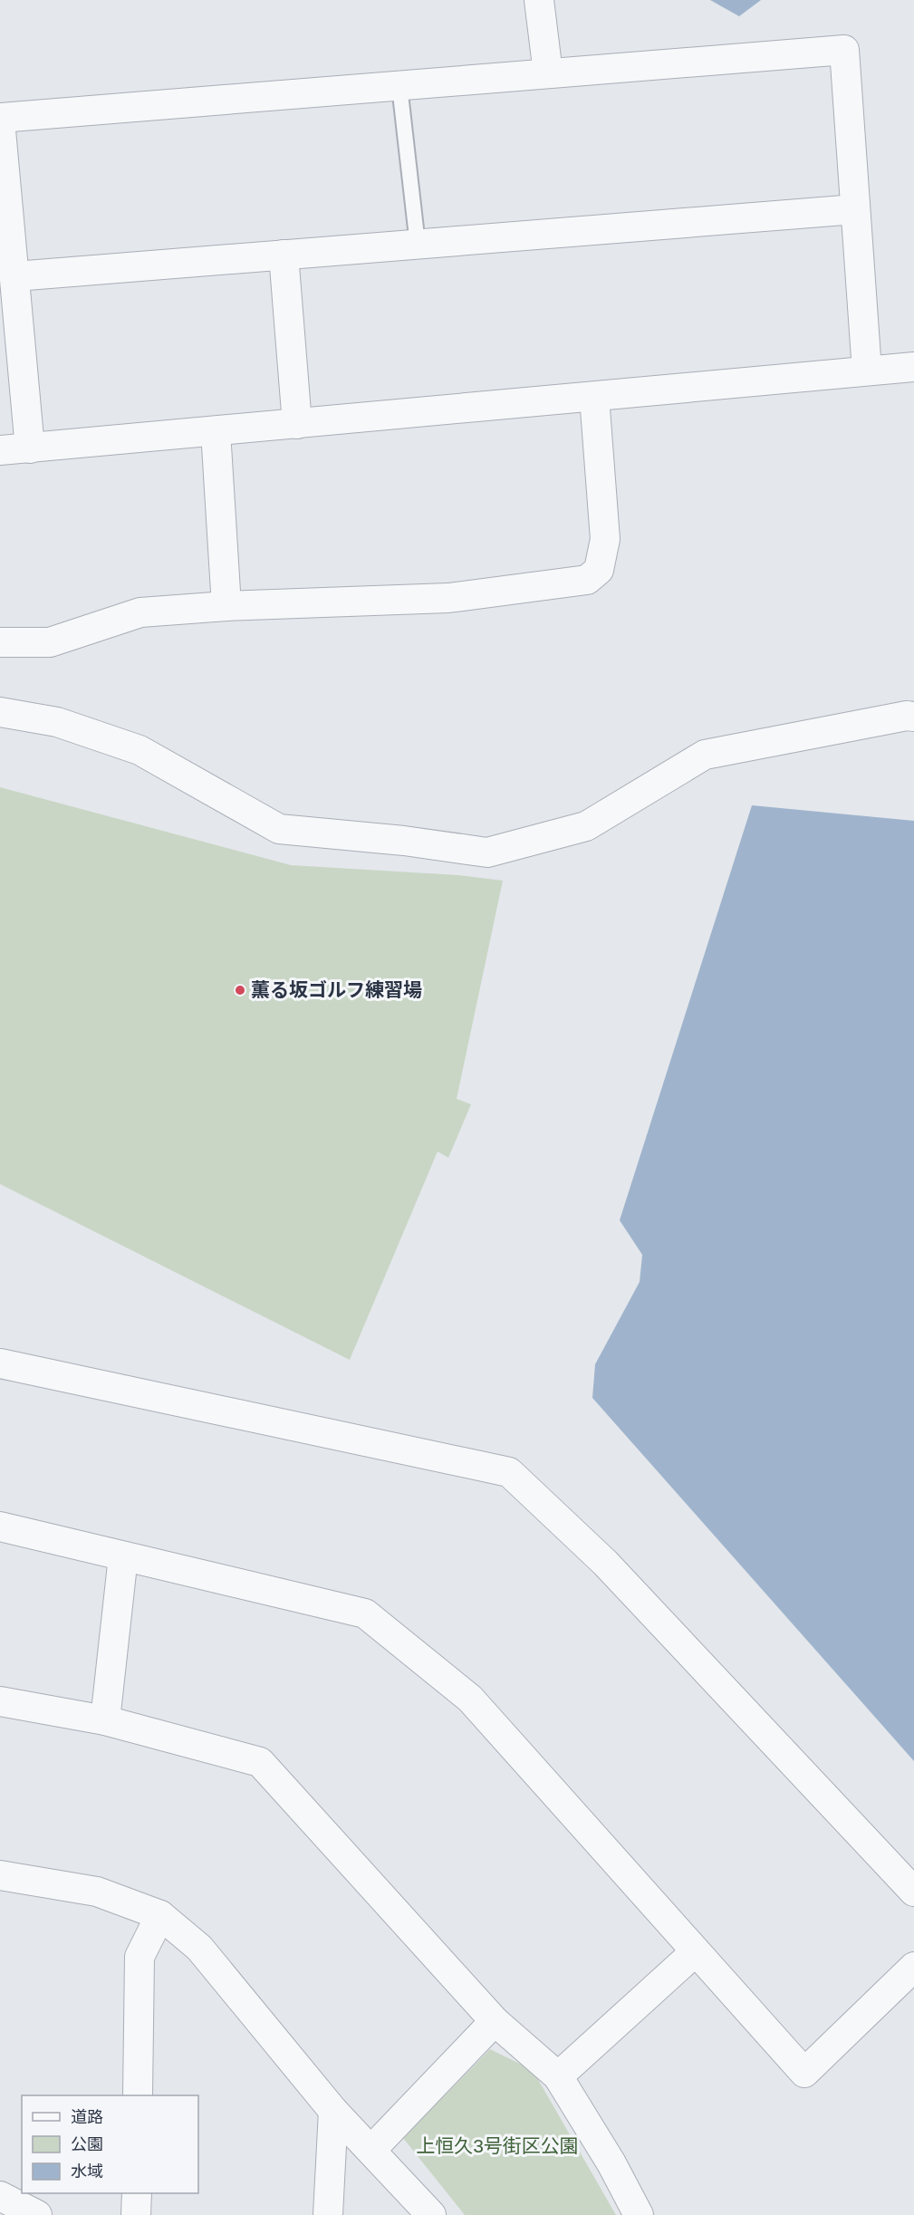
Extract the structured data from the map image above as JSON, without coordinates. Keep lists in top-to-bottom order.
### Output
{
  "parks": ["上恒久3号街区公園"],
  "places": ["薫る坂ゴルフ練習場"],
  "legend": ["道路", "公園", "水域"]
}
